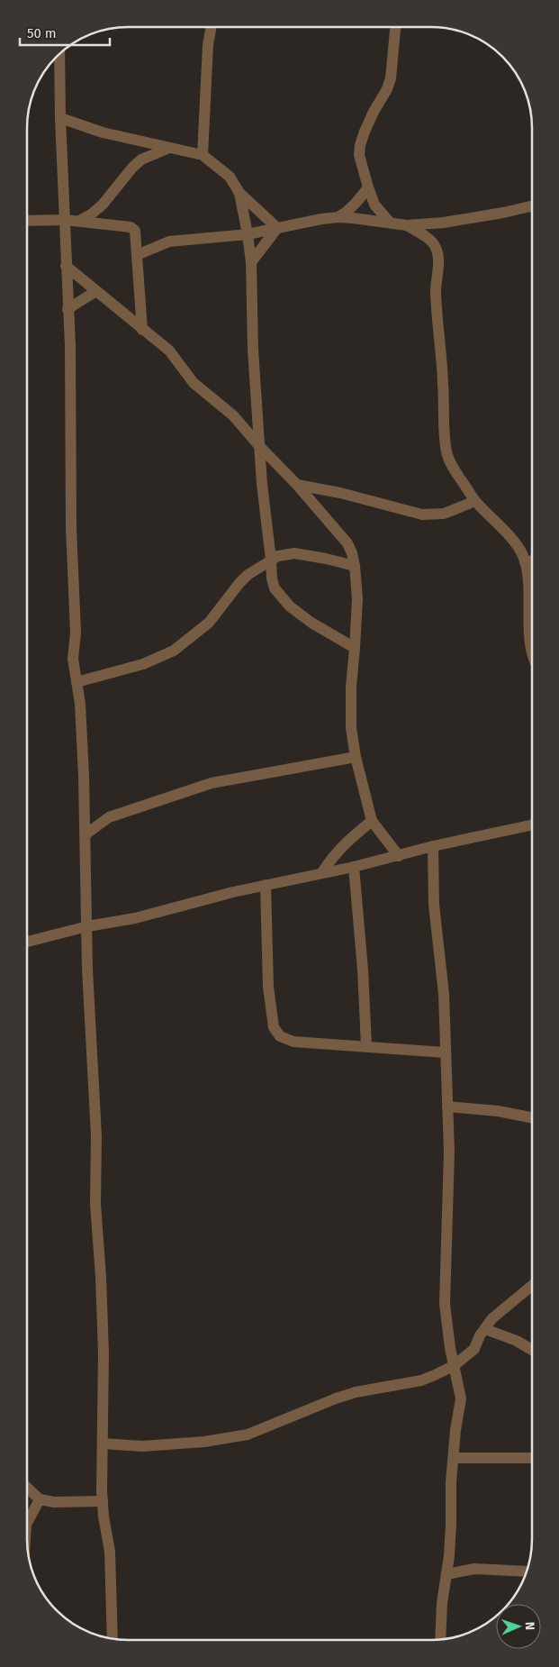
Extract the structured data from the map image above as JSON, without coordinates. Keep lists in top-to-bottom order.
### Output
{
  "scale_bar": "50 m",
  "north": "right"
}
